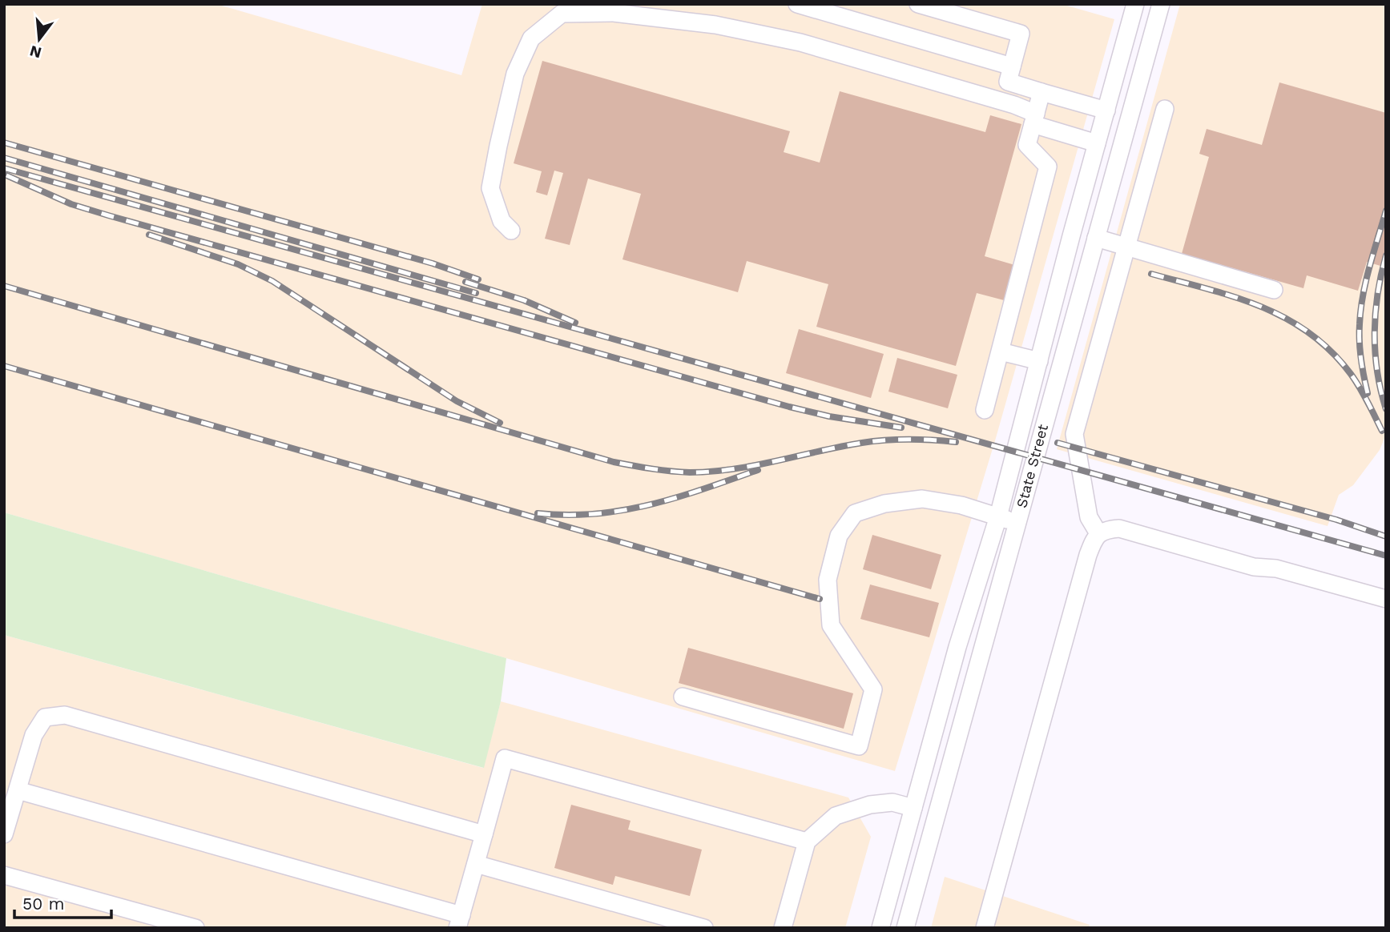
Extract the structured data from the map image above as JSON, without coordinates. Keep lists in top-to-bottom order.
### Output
{
  "streets": {
    "street": ["State Street"]
  },
  "scale_bar": "50 m",
  "north": "bottom"
}
